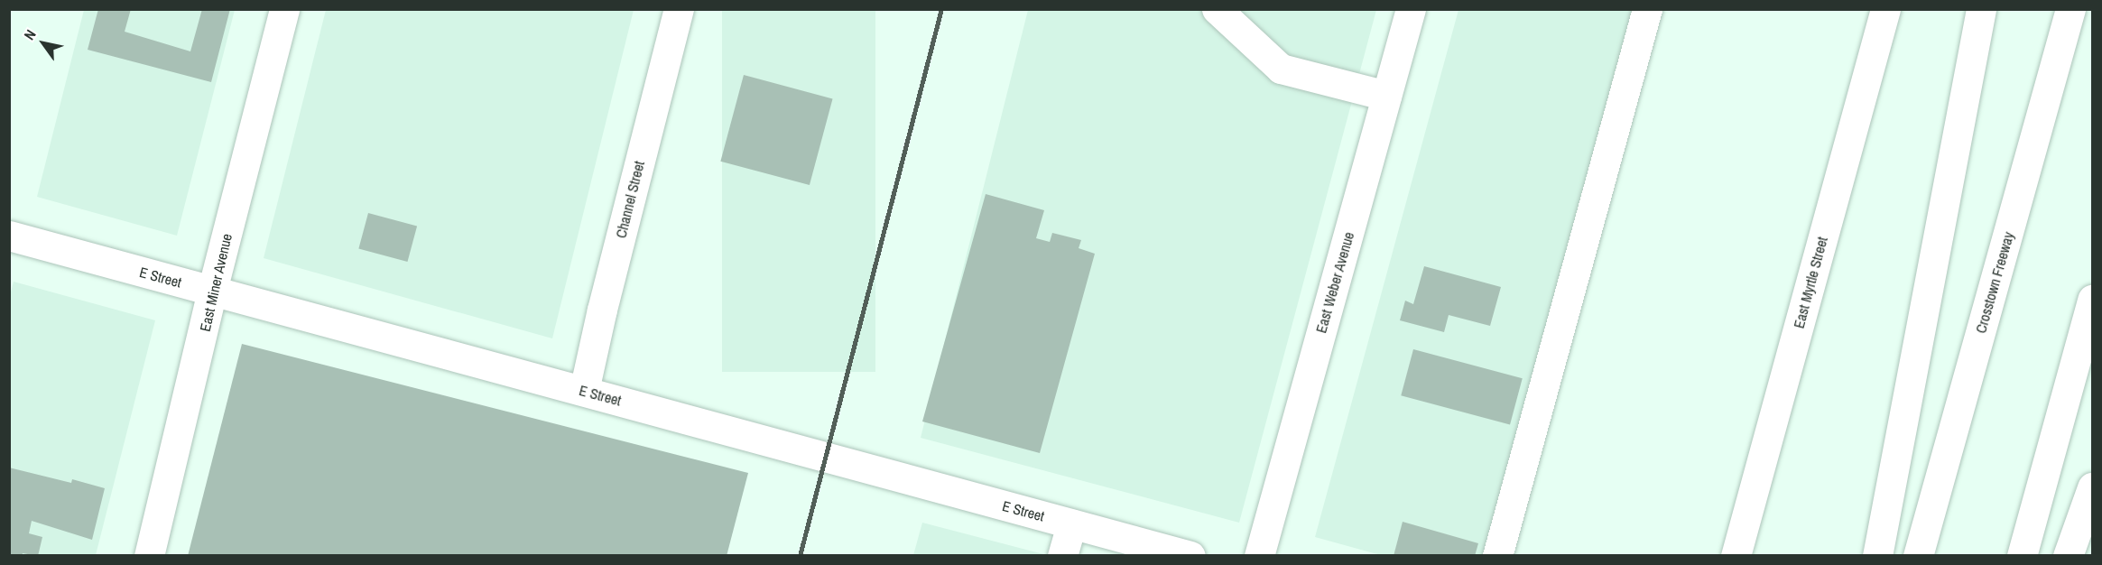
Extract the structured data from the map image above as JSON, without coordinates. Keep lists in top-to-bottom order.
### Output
{
  "streets": {
    "main road": [
      "Channel Street",
      "E Street",
      "East Miner Avenue",
      "East Weber Avenue",
      "East Myrtle Street",
      "Crosstown Freeway"
    ]
  },
  "crossings": [
    ["Channel Street", "E Street"],
    ["E Street", "East Miner Avenue"]
  ],
  "north": "top left"
}
